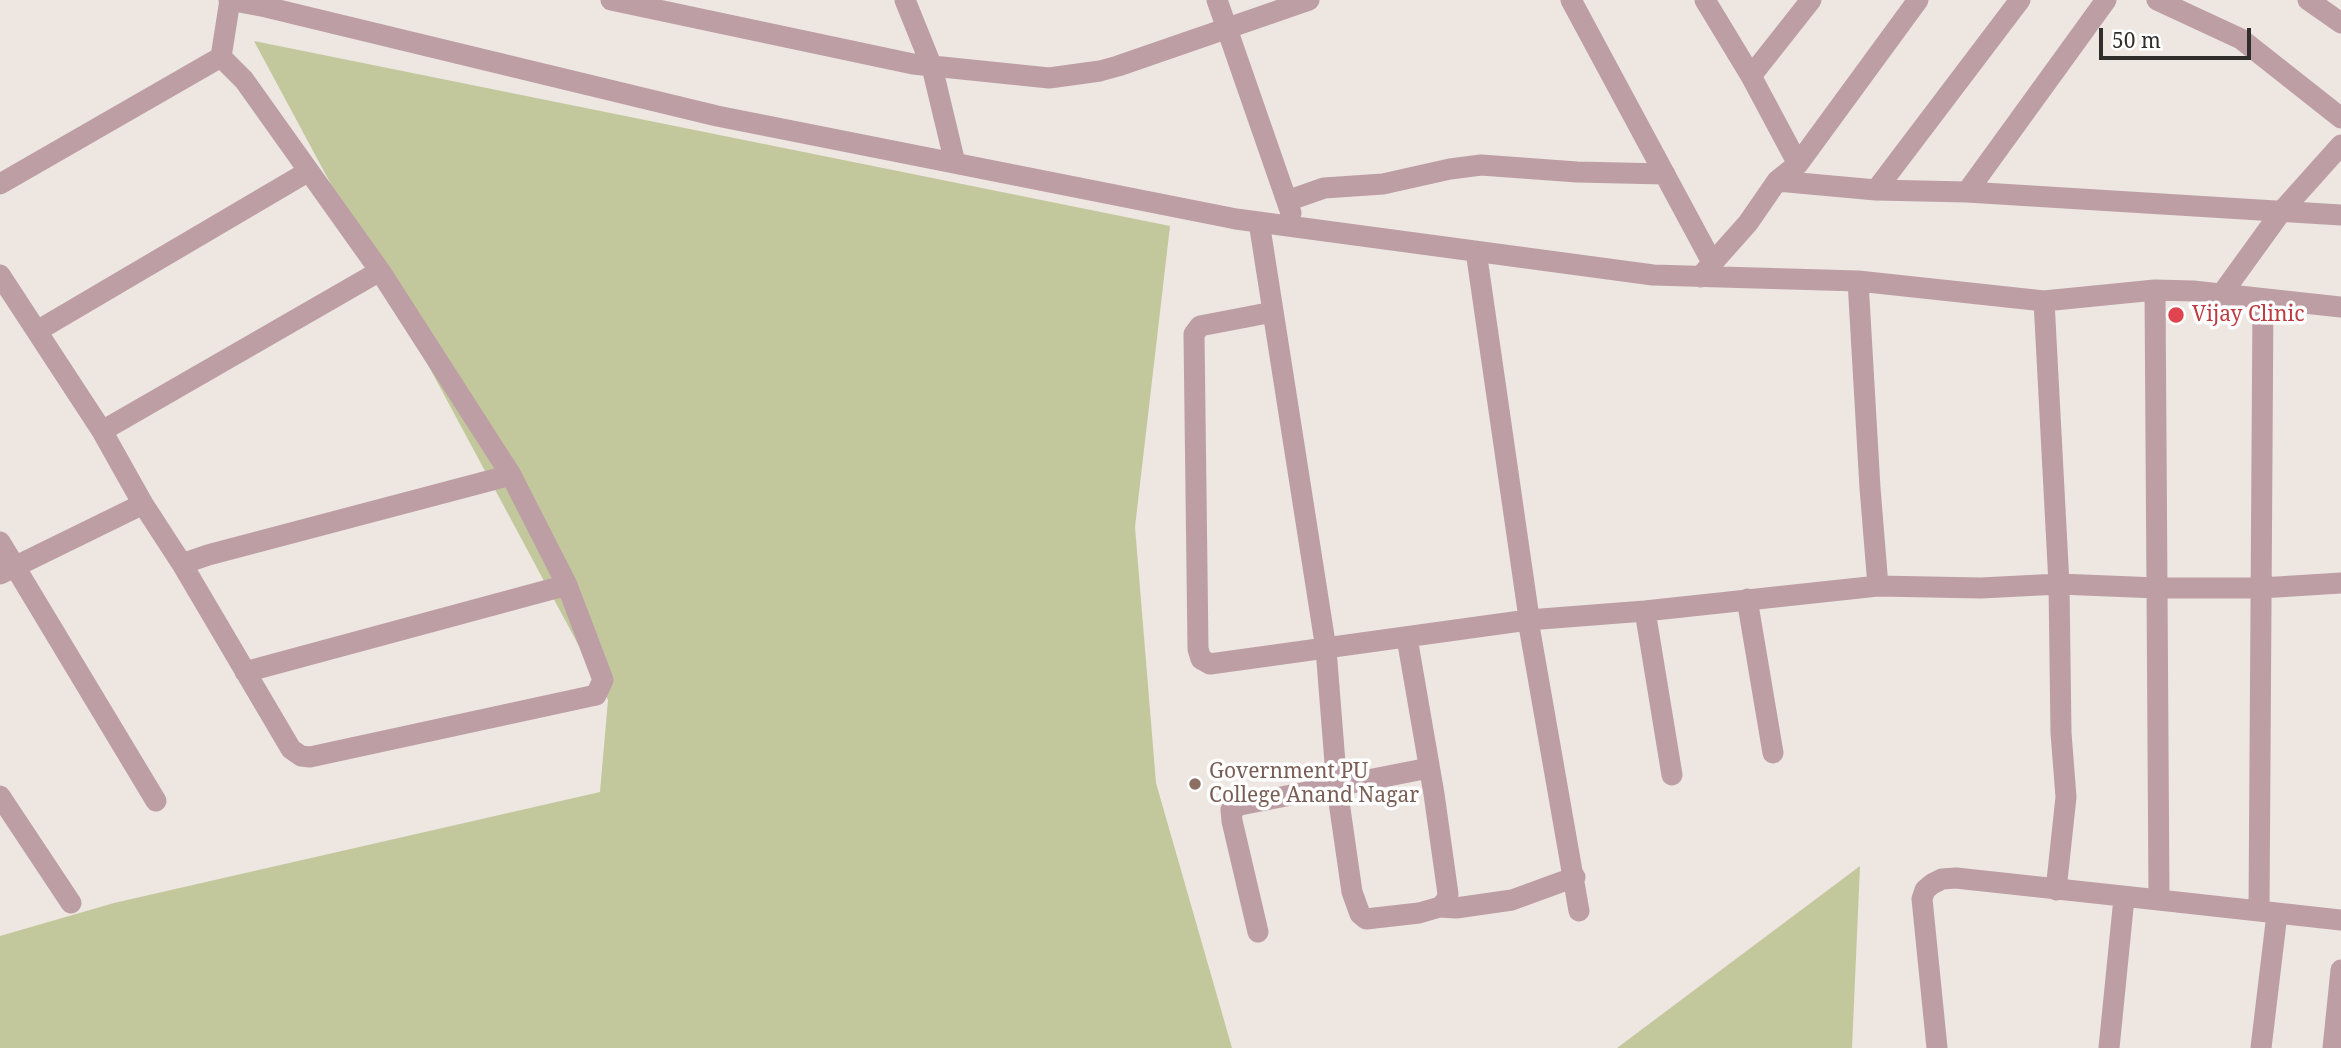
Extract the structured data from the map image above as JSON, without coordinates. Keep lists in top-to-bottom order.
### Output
{
  "places": ["Vijay Clinic", "Government PU College Anand Nagar"],
  "scale_bar": "50 m"
}
